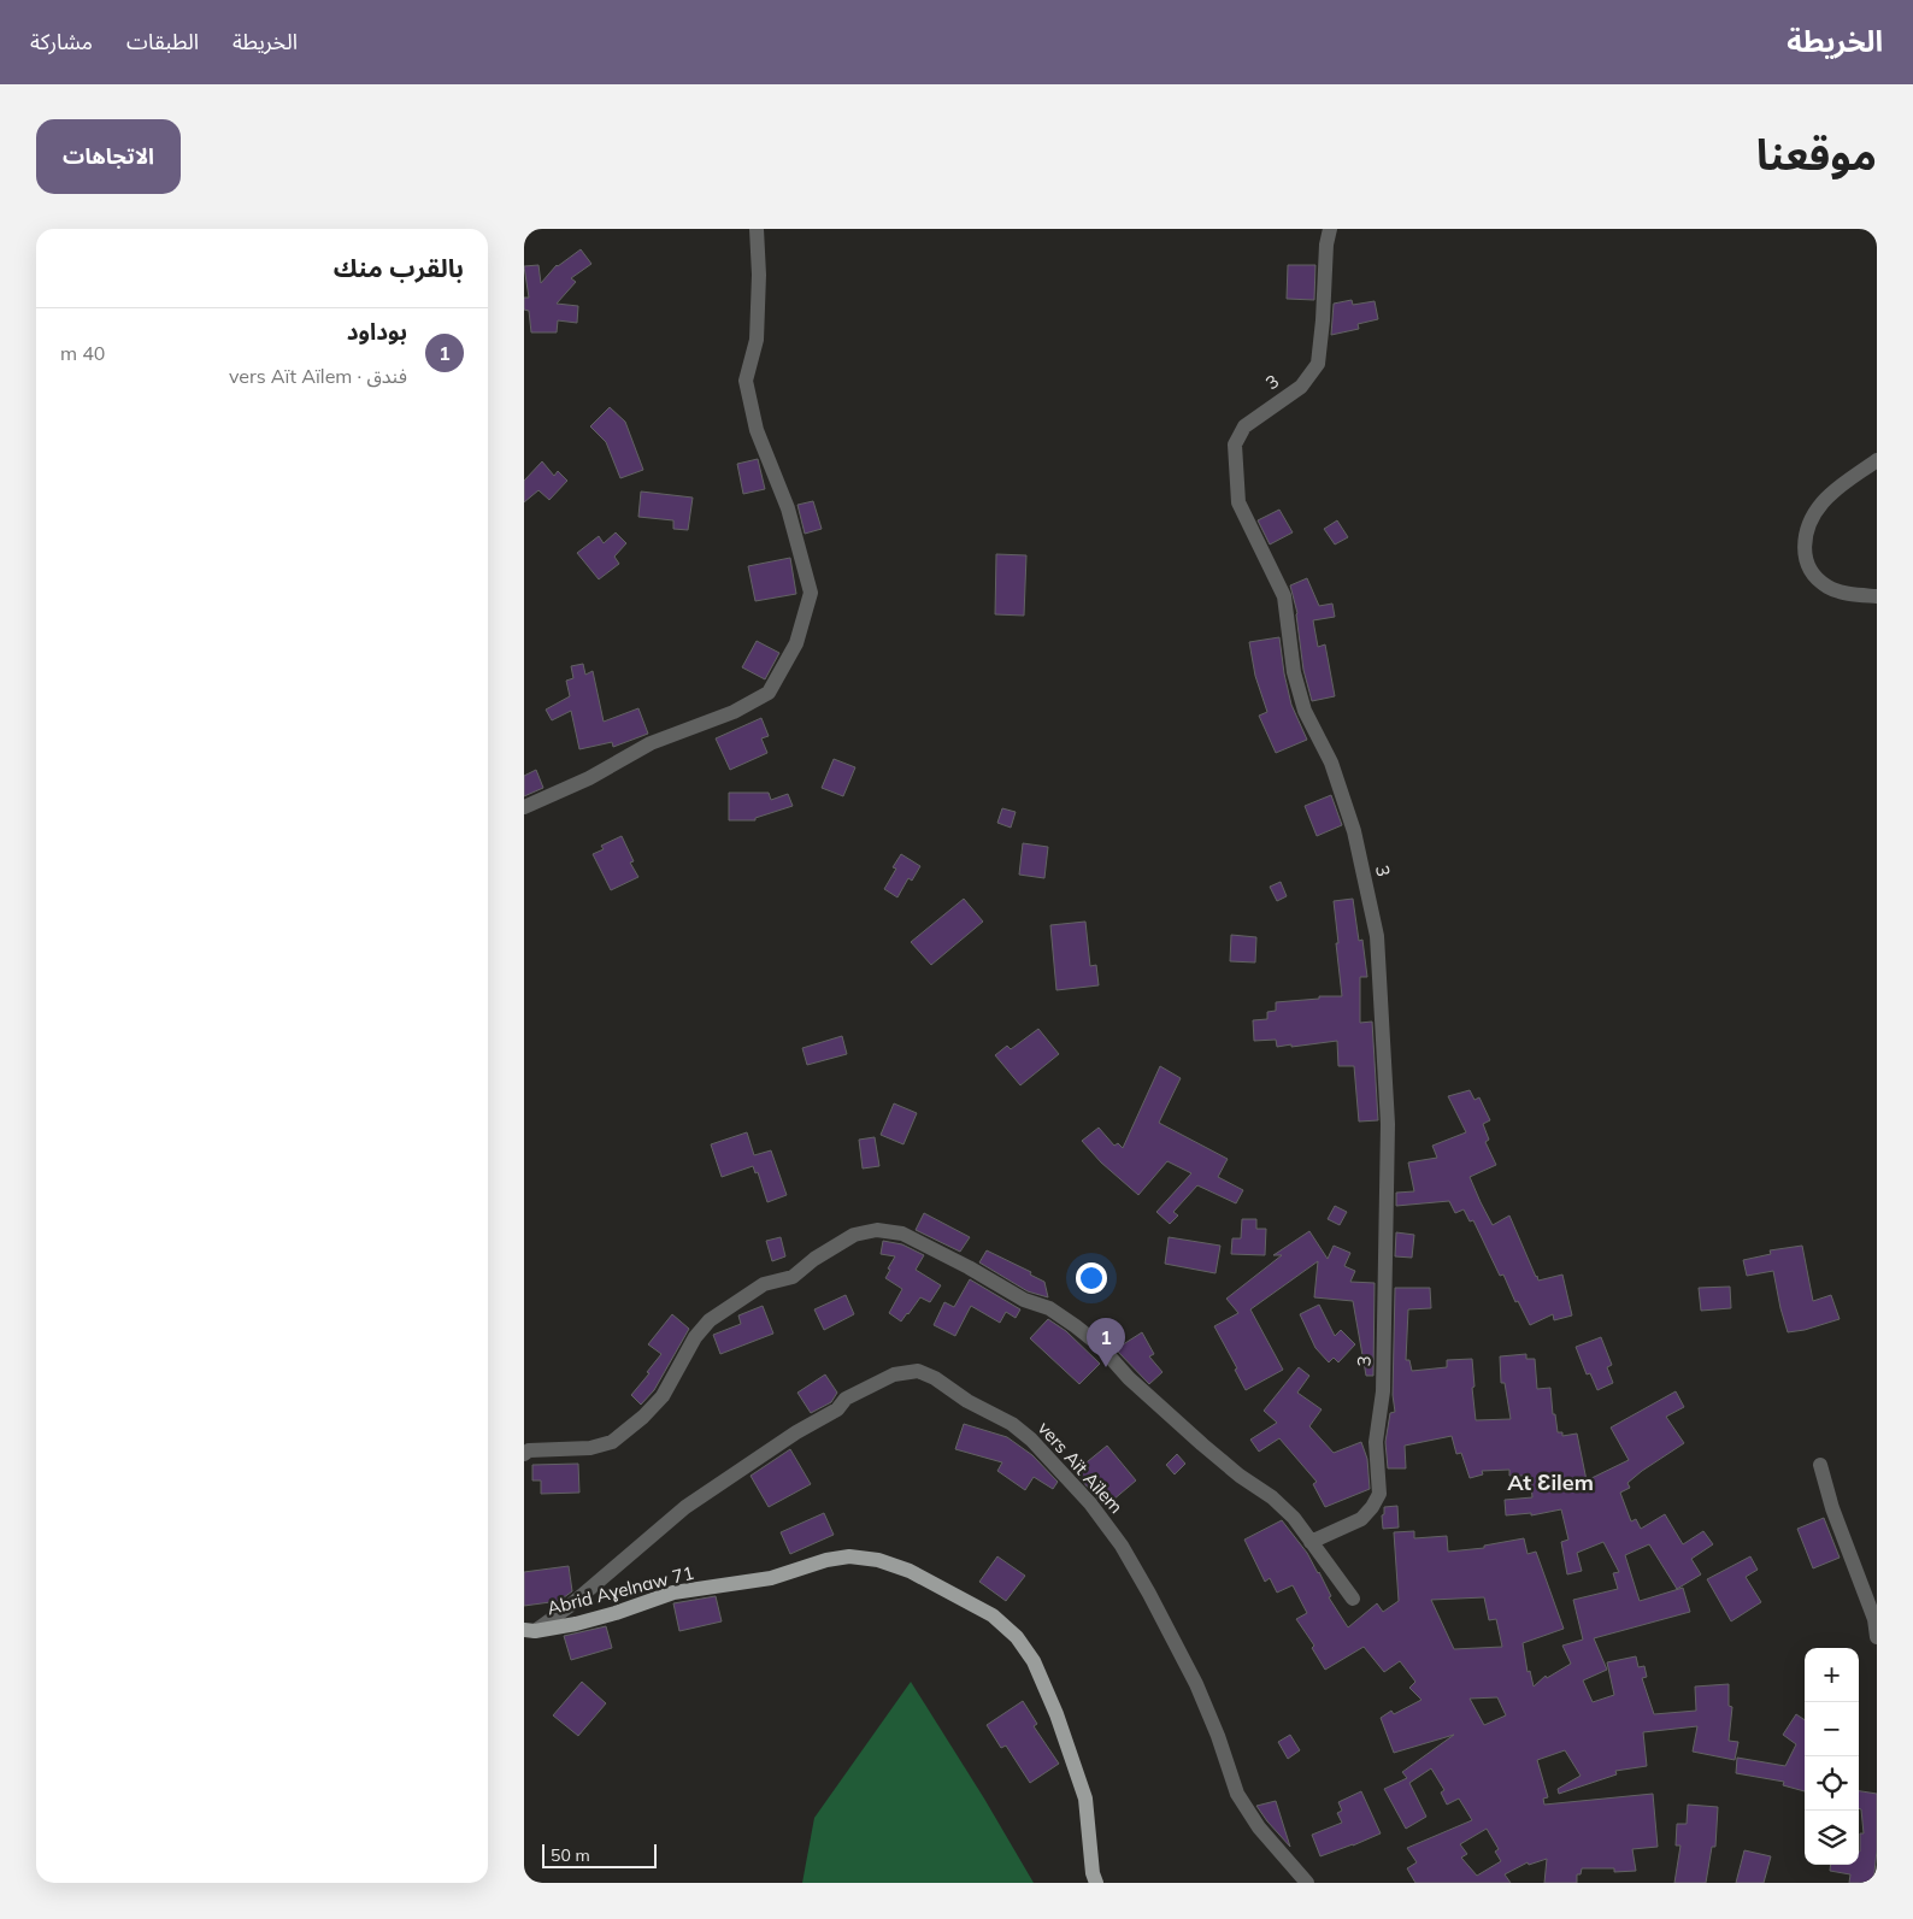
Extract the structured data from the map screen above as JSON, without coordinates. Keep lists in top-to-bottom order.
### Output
{
  "streets": {
    "main road": ["Abrid Aɣelnaw 71"],
    "street": ["3", "vers Aït Aïlem"]
  },
  "crossings": [
    ["vers Aït Aïlem", "Abrid Aɣelnaw 71"]
  ],
  "districts": ["At Ɛilem"],
  "scale_bar": "50 m",
  "page": {
    "header": "الخريطة",
    "nav": ["الخريطة", "الطبقات", "مشاركة"],
    "title": "موقعنا",
    "buttons": "الاتجاهات",
    "heading": "بالقرب منك",
    "list": [
      {
        "mark": "1",
        "name": "بوداود",
        "note": "فندق · vers Aït Aïlem",
        "value": "40 m"
      }
    ],
    "pins": "1",
    "map_buttons": ["+", "−"],
    "scale": "50 m"
  }
}
